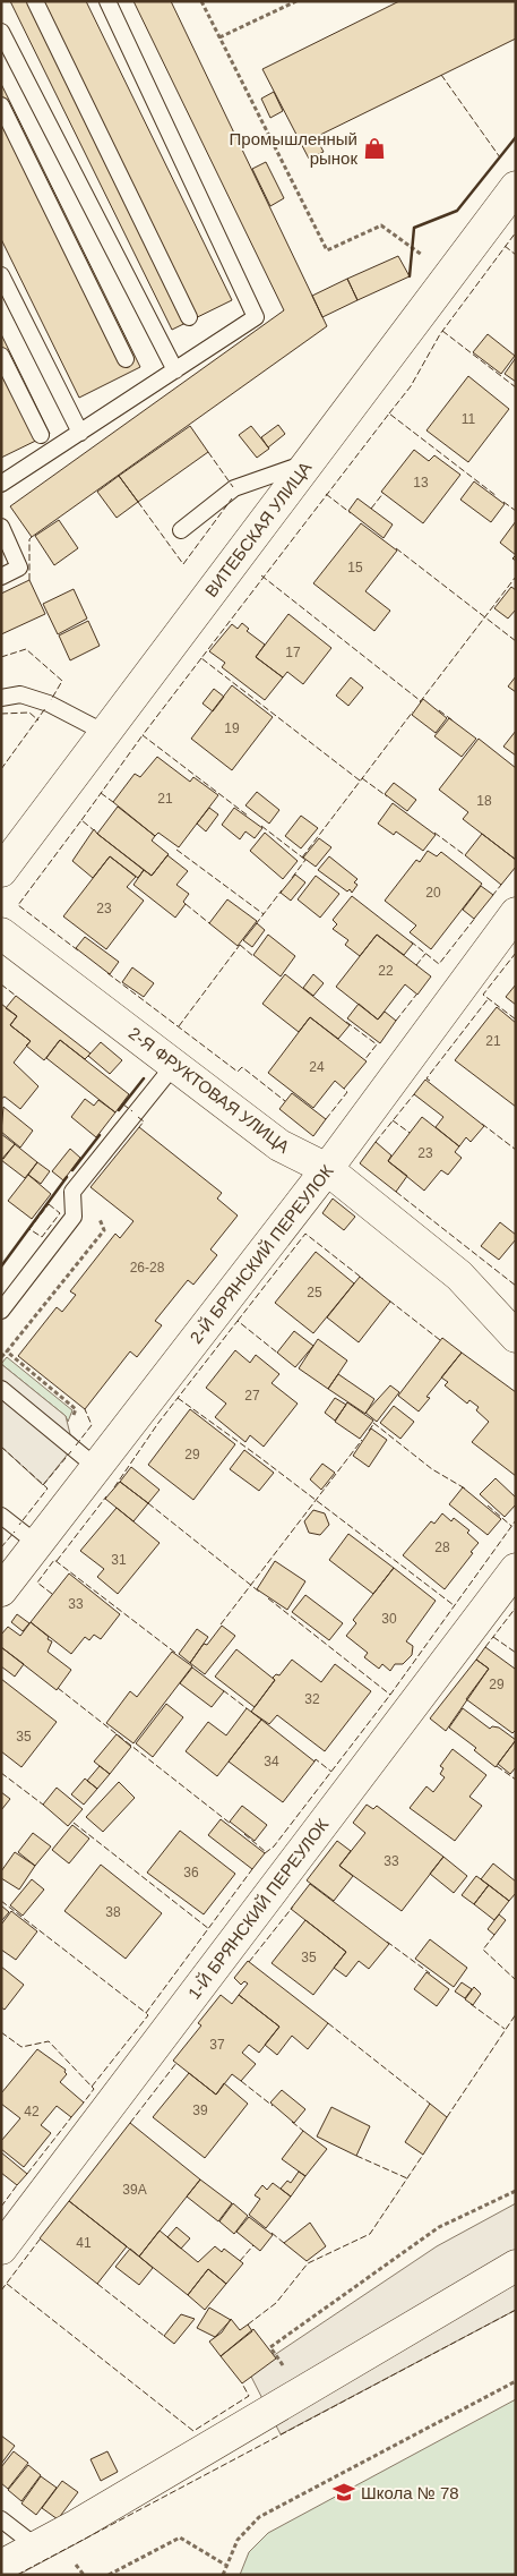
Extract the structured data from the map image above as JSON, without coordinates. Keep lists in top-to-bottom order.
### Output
{
  "streets": {
    "street": [
      "ВИТЕБСКАЯ УЛИЦА",
      "2-Я ФРУКТОВАЯ УЛИЦА",
      "2-Й БРЯНСКИЙ ПЕРЕУЛОК",
      "1-Й БРЯНСКИЙ ПЕРЕУЛОК"
    ]
  },
  "crossings": [
    ["2-Я ФРУКТОВАЯ УЛИЦА", "2-Й БРЯНСКИЙ ПЕРЕУЛОК"]
  ],
  "places": {
    "shop": ["Промышленный рынок"],
    "school or university": ["Школа № 78"]
  },
  "house_numbers": [
    "11",
    "13",
    "15",
    "17",
    "19",
    "21",
    "18",
    "20",
    "23",
    "22",
    "21",
    "24",
    "23",
    "26-28",
    "25",
    "27",
    "29",
    "28",
    "31",
    "33",
    "30",
    "29",
    "32",
    "35",
    "34",
    "33",
    "36",
    "38",
    "35",
    "37",
    "39",
    "42",
    "39А",
    "41"
  ]
}
